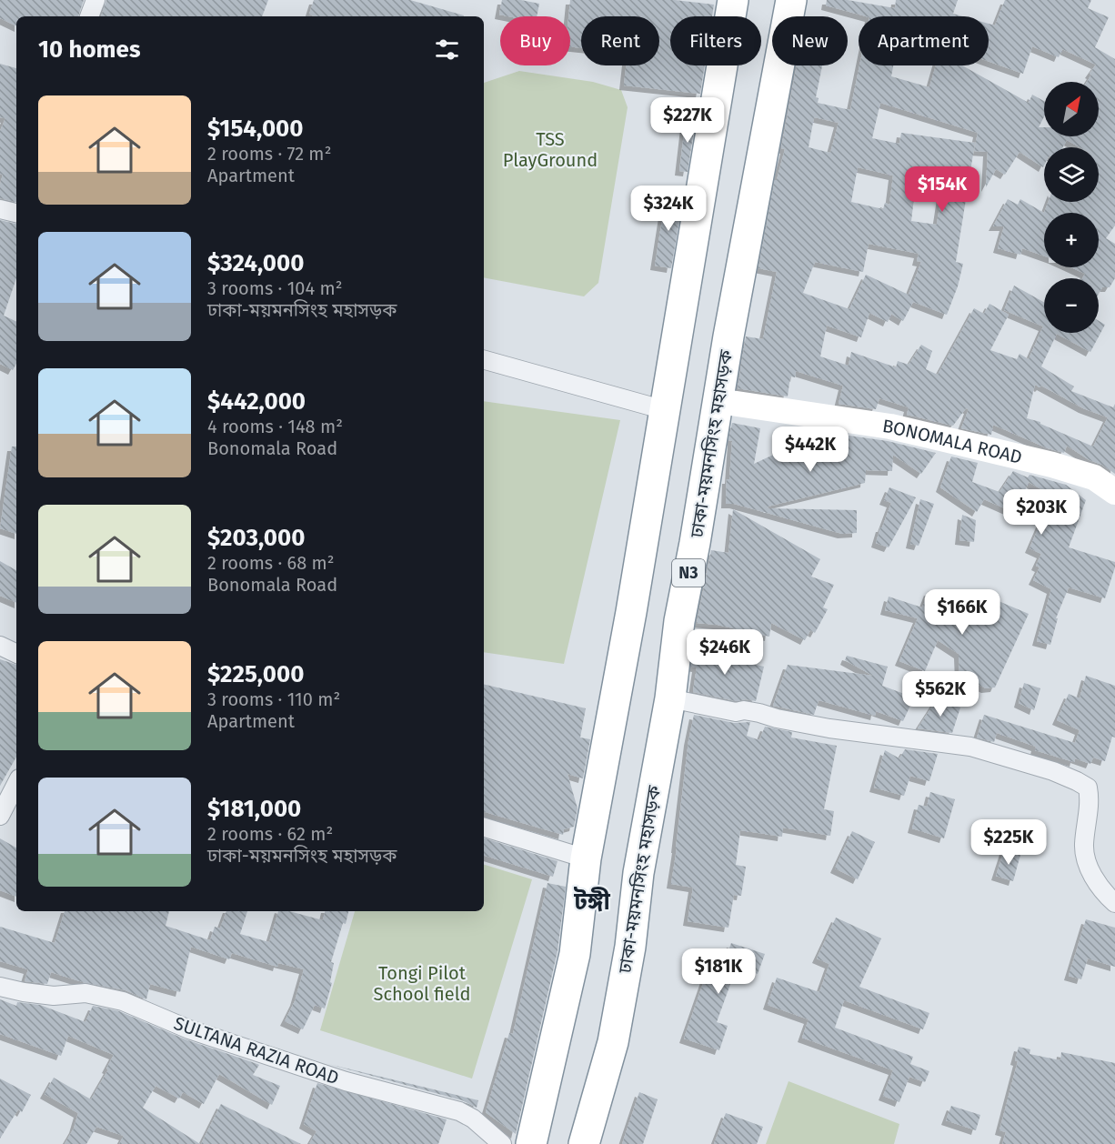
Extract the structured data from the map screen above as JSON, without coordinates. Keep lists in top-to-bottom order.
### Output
{
  "streets": {
    "highway": ["ঢাকা-ময়মনসিংহ মহাসড়ক", "N3"],
    "street": ["BONOMALA ROAD", "SULTANA RAZIA ROAD"]
  },
  "crossings": [
    ["BONOMALA ROAD", "ঢাকা-ময়মনসিংহ মহাসড়ক"]
  ],
  "districts": ["টঙ্গী"],
  "parks": ["TSS PlayGround", "Tongi Pilot School field"],
  "north": "top right",
  "page": {
    "chip": [
      "Buy",
      "Rent",
      "Filters",
      "New",
      "Apartment"
    ],
    "heading": "10 homes",
    "map_buttons": ["+", "−"],
    "list": [
      {
        "name": "$154,000",
        "note": "2 rooms · 72 m² · Apartment"
      },
      {
        "name": "$324,000",
        "note": "3 rooms · 104 m² · ঢাকা-ময়মনসিংহ মহাসড়ক"
      },
      {
        "name": "$442,000",
        "note": "4 rooms · 148 m² · Bonomala Road"
      },
      {
        "name": "$203,000",
        "note": "2 rooms · 68 m² · Bonomala Road"
      },
      {
        "name": "$225,000",
        "note": "3 rooms · 110 m² · Apartment"
      },
      {
        "name": "$181,000",
        "note": "2 rooms · 62 m² · ঢাকা-ময়মনসিংহ মহাসড়ক"
      }
    ],
    "price": [
      "$227K",
      "$154K",
      "$324K",
      "$442K",
      "$203K",
      "$166K",
      "$246K",
      "$562K",
      "$225K",
      "$181K"
    ]
  }
}
